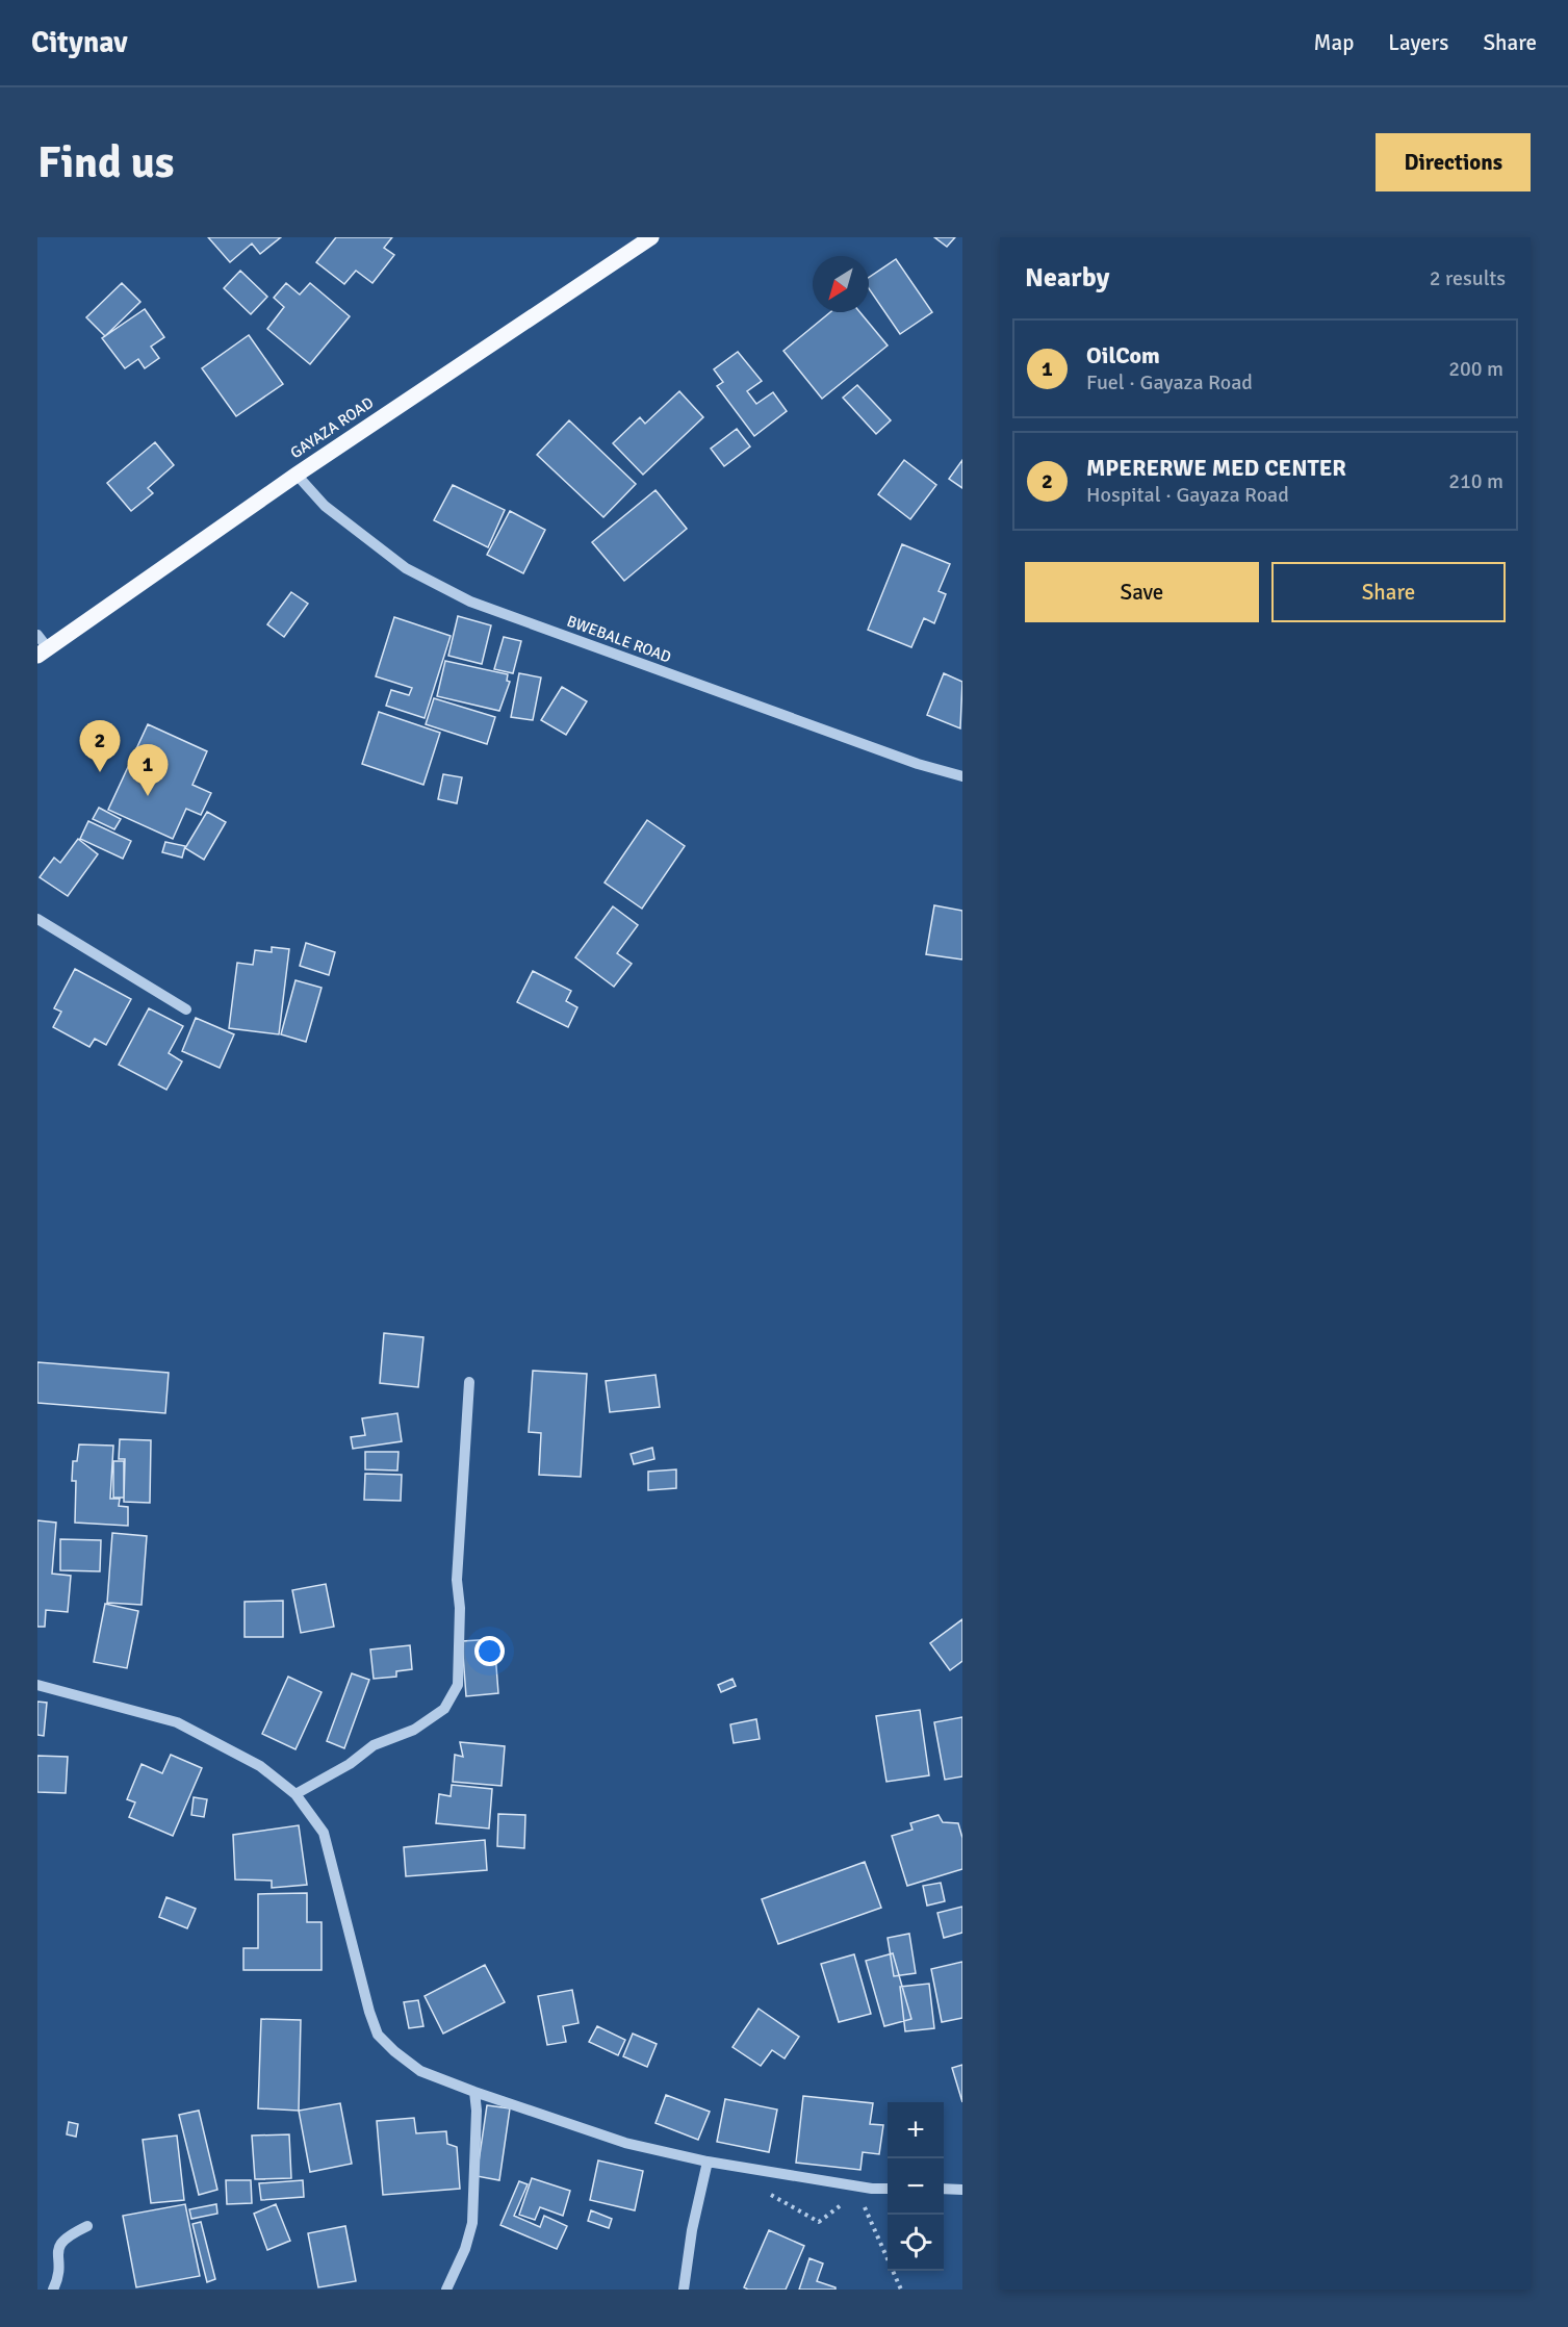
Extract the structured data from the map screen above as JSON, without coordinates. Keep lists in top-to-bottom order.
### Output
{
  "streets": {
    "main road": ["GAYAZA ROAD"],
    "street": ["BWEBALE ROAD"]
  },
  "crossings": [
    ["GAYAZA ROAD", "BWEBALE ROAD"]
  ],
  "north": "bottom left",
  "page": {
    "header": "Citynav",
    "nav": ["Map", "Layers", "Share"],
    "buttons": [
      "Directions",
      ["Save", "Share"]
    ],
    "title": "Find us",
    "heading": ["Nearby", "2 results"],
    "list": [
      {
        "mark": "1",
        "name": "OilCom",
        "note": "Fuel · Gayaza Road",
        "value": "200 m"
      },
      {
        "mark": "2",
        "name": "MPERERWE MED CENTER",
        "note": "Hospital · Gayaza Road",
        "value": "210 m"
      }
    ],
    "pins": ["2", "1"],
    "map_buttons": ["+", "−"]
  }
}
